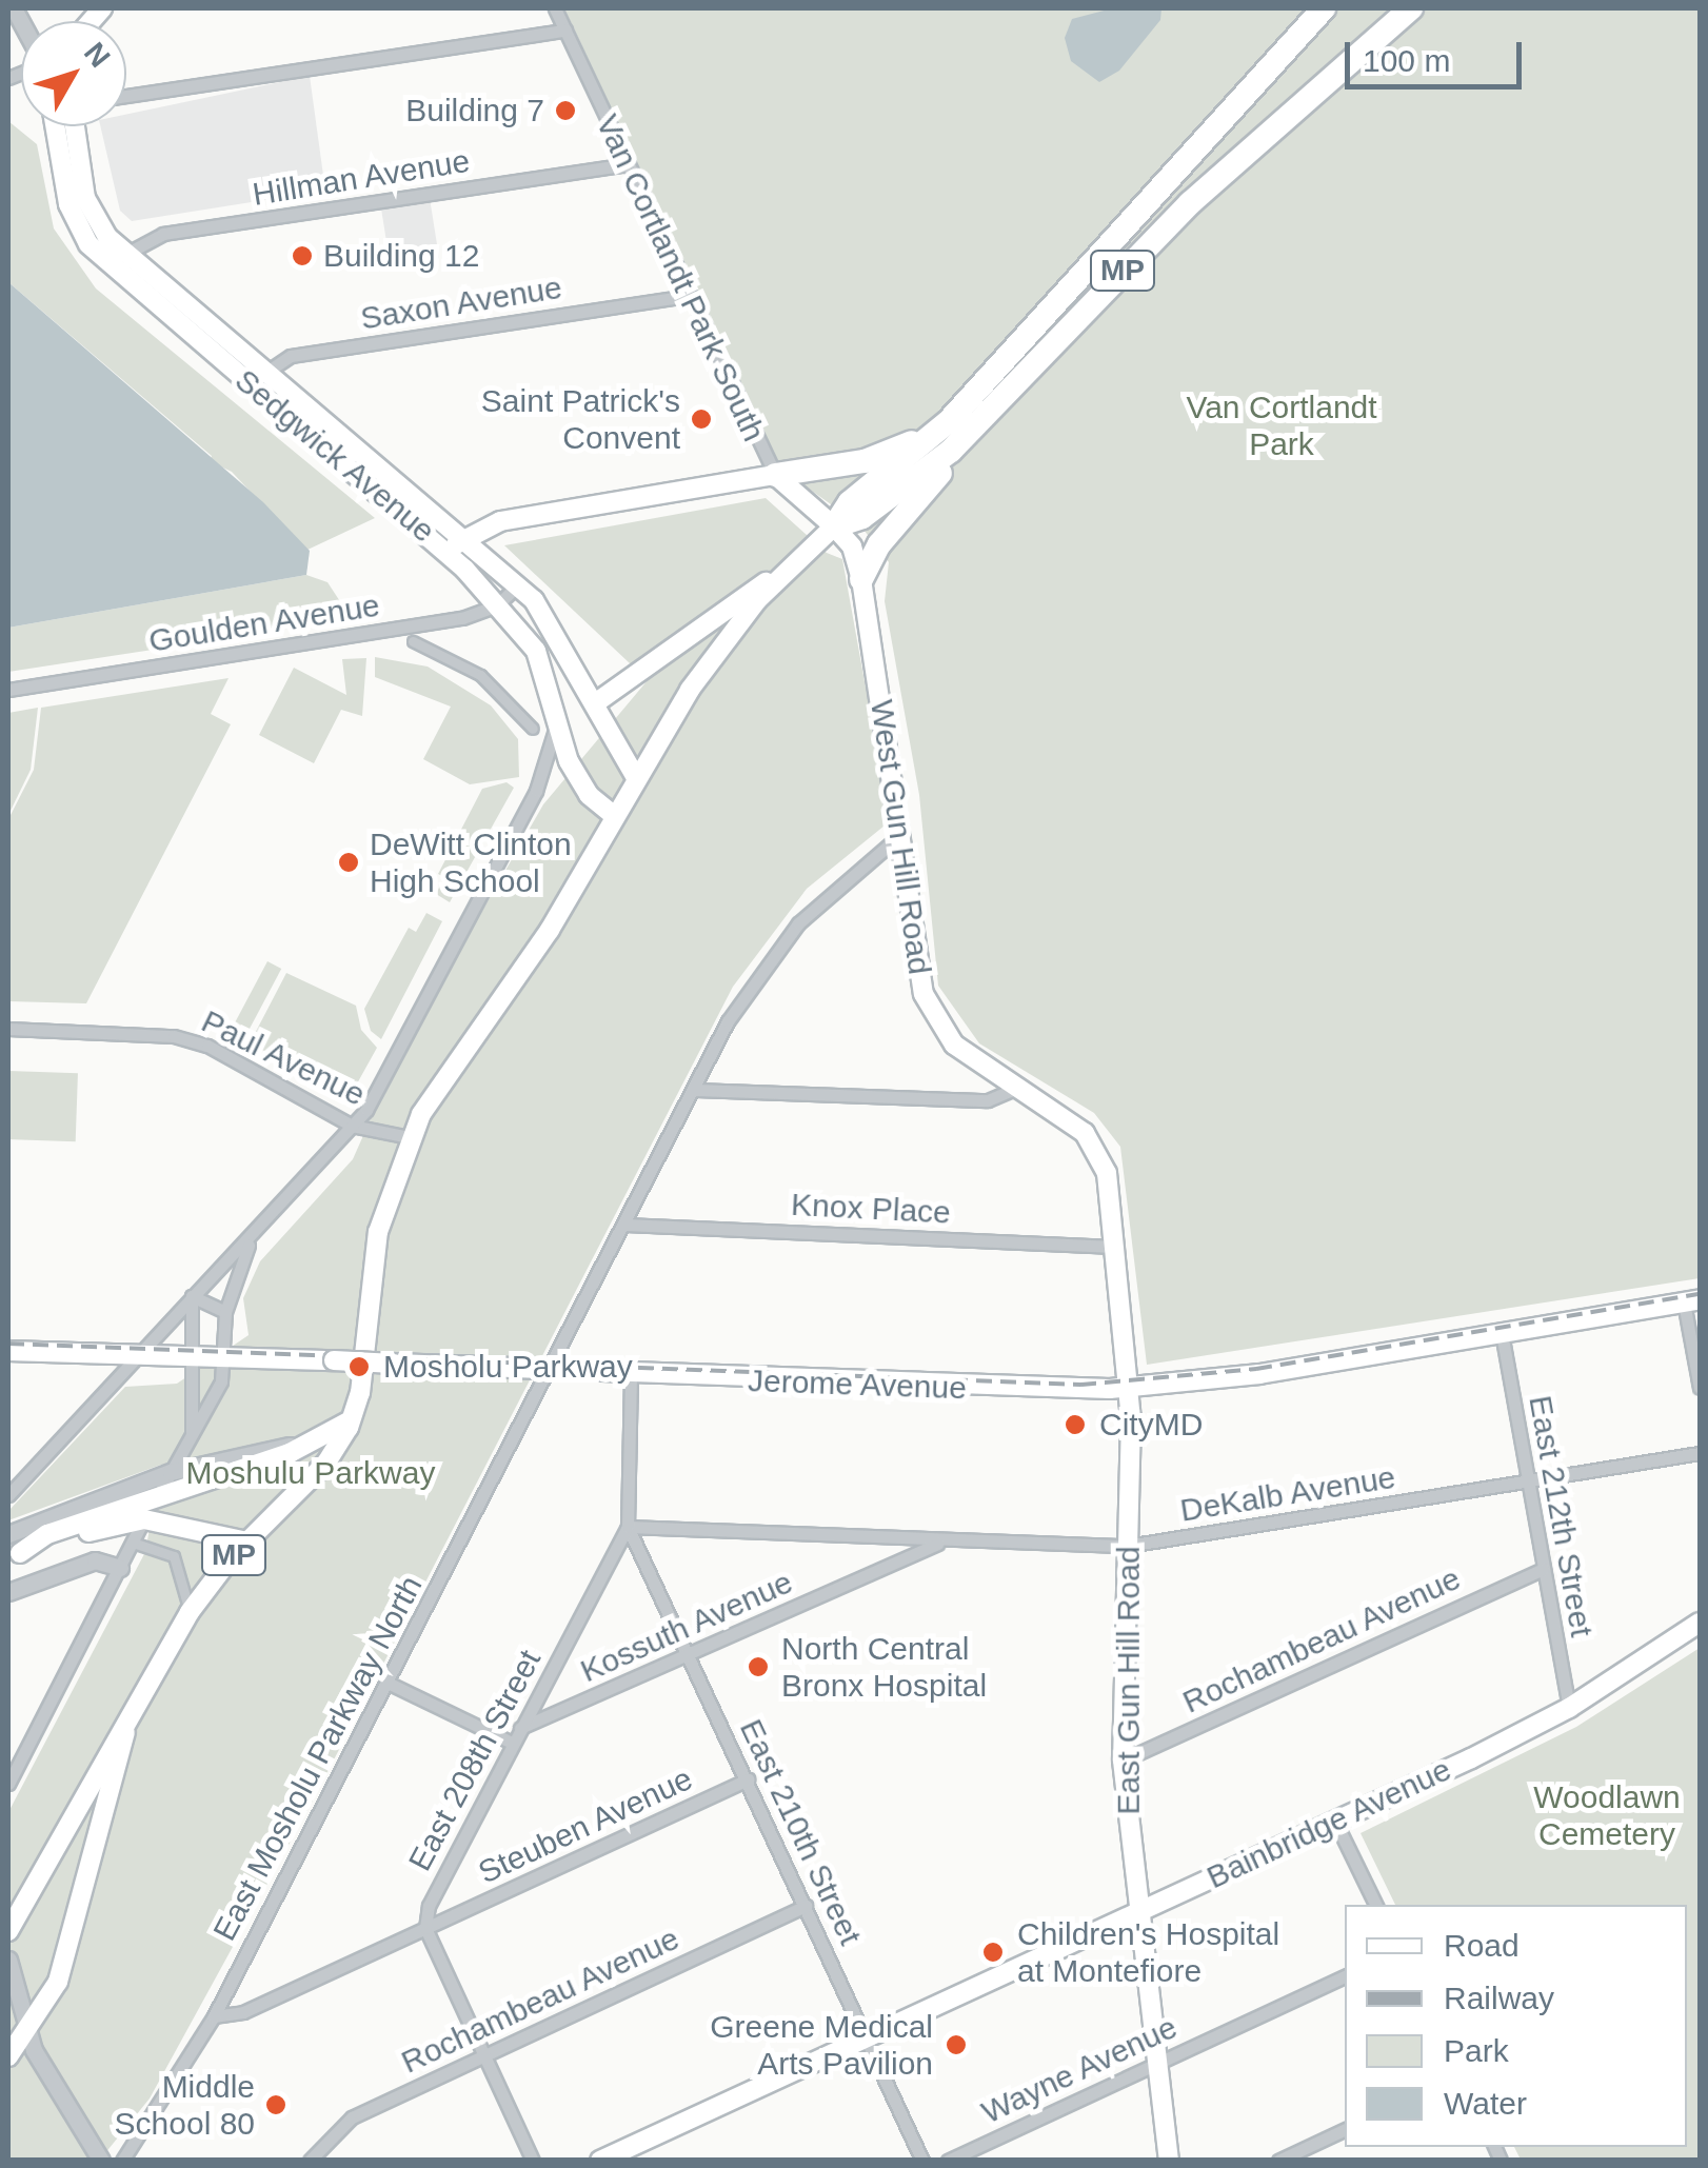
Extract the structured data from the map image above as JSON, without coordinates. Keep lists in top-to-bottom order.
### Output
{
  "streets": {
    "highway": ["MP"],
    "main road": [
      "Van Cortlandt Park South",
      "Sedgwick Avenue",
      "West Gun Hill Road",
      "Jerome Avenue",
      "East Gun Hill Road",
      "Bainbridge Avenue"
    ],
    "street": [
      "Hillman Avenue",
      "Saxon Avenue",
      "Goulden Avenue",
      "Paul Avenue",
      "Knox Place",
      "DeKalb Avenue",
      "East 212th Street",
      "Kossuth Avenue",
      "Rochambeau Avenue",
      "East Mosholu Parkway North",
      "East 208th Street",
      "Steuben Avenue",
      "East 210th Street",
      "Wayne Avenue"
    ]
  },
  "crossings": [
    ["Hillman Avenue", "Van Cortlandt Park South"],
    ["Hillman Avenue", "Sedgwick Avenue"],
    ["MP", "Van Cortlandt Park South"],
    ["MP", "Sedgwick Avenue"],
    ["MP", "West Gun Hill Road"],
    ["MP", "Paul Avenue"],
    ["Van Cortlandt Park South", "Saxon Avenue"],
    ["Van Cortlandt Park South", "West Gun Hill Road"],
    ["Saxon Avenue", "Sedgwick Avenue"],
    ["Sedgwick Avenue", "Goulden Avenue"],
    ["West Gun Hill Road", "Knox Place"],
    ["West Gun Hill Road", "Jerome Avenue"],
    ["West Gun Hill Road", "East Gun Hill Road"],
    ["West Gun Hill Road", "East Mosholu Parkway North"],
    ["Knox Place", "East Mosholu Parkway North"],
    ["Jerome Avenue", "East 212th Street"],
    ["Jerome Avenue", "East Gun Hill Road"],
    ["Jerome Avenue", "East Mosholu Parkway North"],
    ["Jerome Avenue", "East 208th Street"],
    ["DeKalb Avenue", "East 212th Street"],
    ["DeKalb Avenue", "Kossuth Avenue"],
    ["DeKalb Avenue", "East Gun Hill Road"],
    ["DeKalb Avenue", "East 208th Street"],
    ["DeKalb Avenue", "East 210th Street"],
    ["East 212th Street", "Rochambeau Avenue"],
    ["East 212th Street", "Bainbridge Avenue"],
    ["Kossuth Avenue", "East 208th Street"],
    ["Kossuth Avenue", "East 210th Street"],
    ["Rochambeau Avenue", "East Gun Hill Road"],
    ["Rochambeau Avenue", "East 210th Street"],
    ["East Gun Hill Road", "Bainbridge Avenue"],
    ["East Gun Hill Road", "Wayne Avenue"],
    ["East Mosholu Parkway North", "Steuben Avenue"],
    ["East 208th Street", "Steuben Avenue"],
    ["East 208th Street", "East 210th Street"],
    ["Bainbridge Avenue", "East 210th Street"],
    ["Steuben Avenue", "East 210th Street"]
  ],
  "parks": ["Van Cortlandt Park", "Moshulu Parkway", "Woodlawn Cemetery"],
  "places": [
    "Building 7",
    "Building 12",
    "Saint Patrick's Convent",
    "DeWitt Clinton High School",
    "Mosholu Parkway",
    "CityMD",
    "North Central Bronx Hospital",
    "Children's Hospital at Montefiore",
    "Greene Medical Arts Pavilion",
    "Middle School 80"
  ],
  "legend": [
    "Road",
    "Railway",
    "Park",
    "Water"
  ],
  "scale_bar": "100 m",
  "north": "top right"
}
